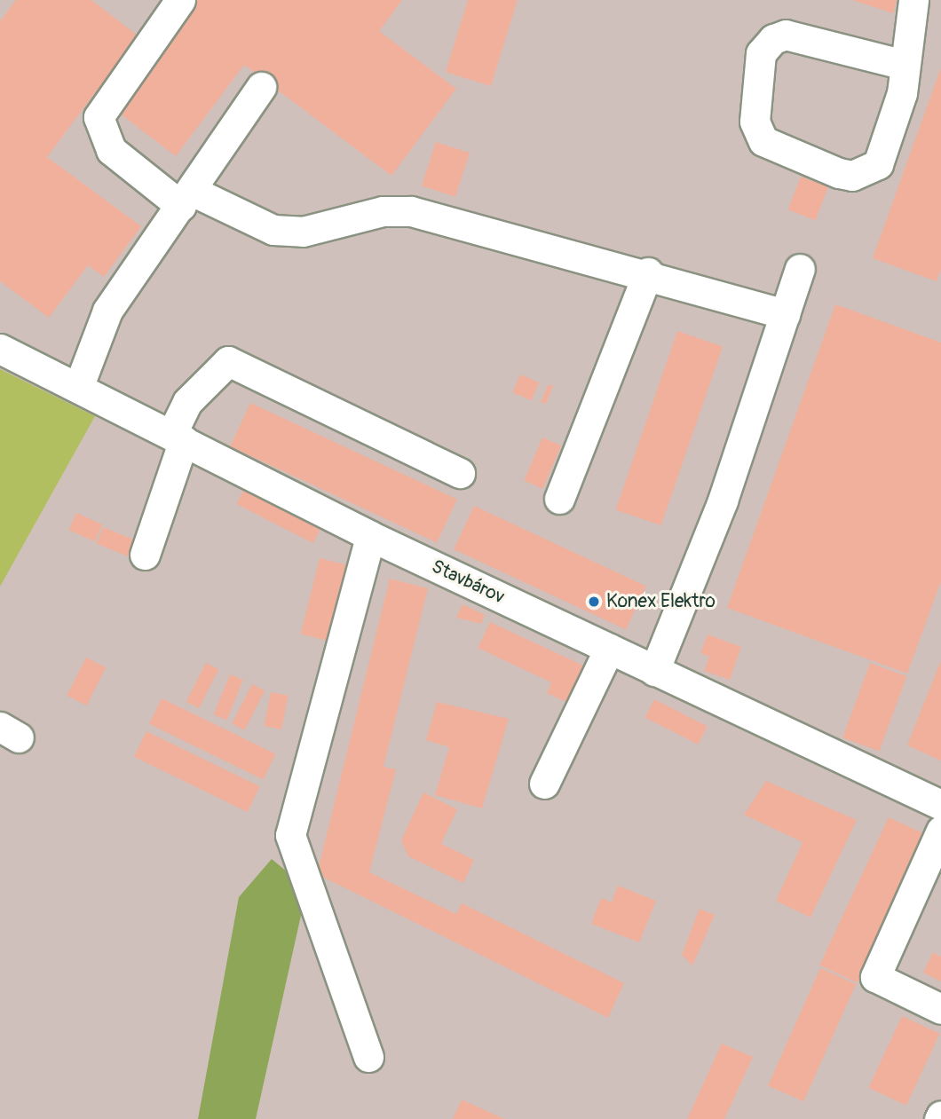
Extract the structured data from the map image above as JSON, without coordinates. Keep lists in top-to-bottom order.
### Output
{
  "streets": {
    "lane": ["Stavbárov"]
  },
  "places": ["Konex Elektro"]
}
